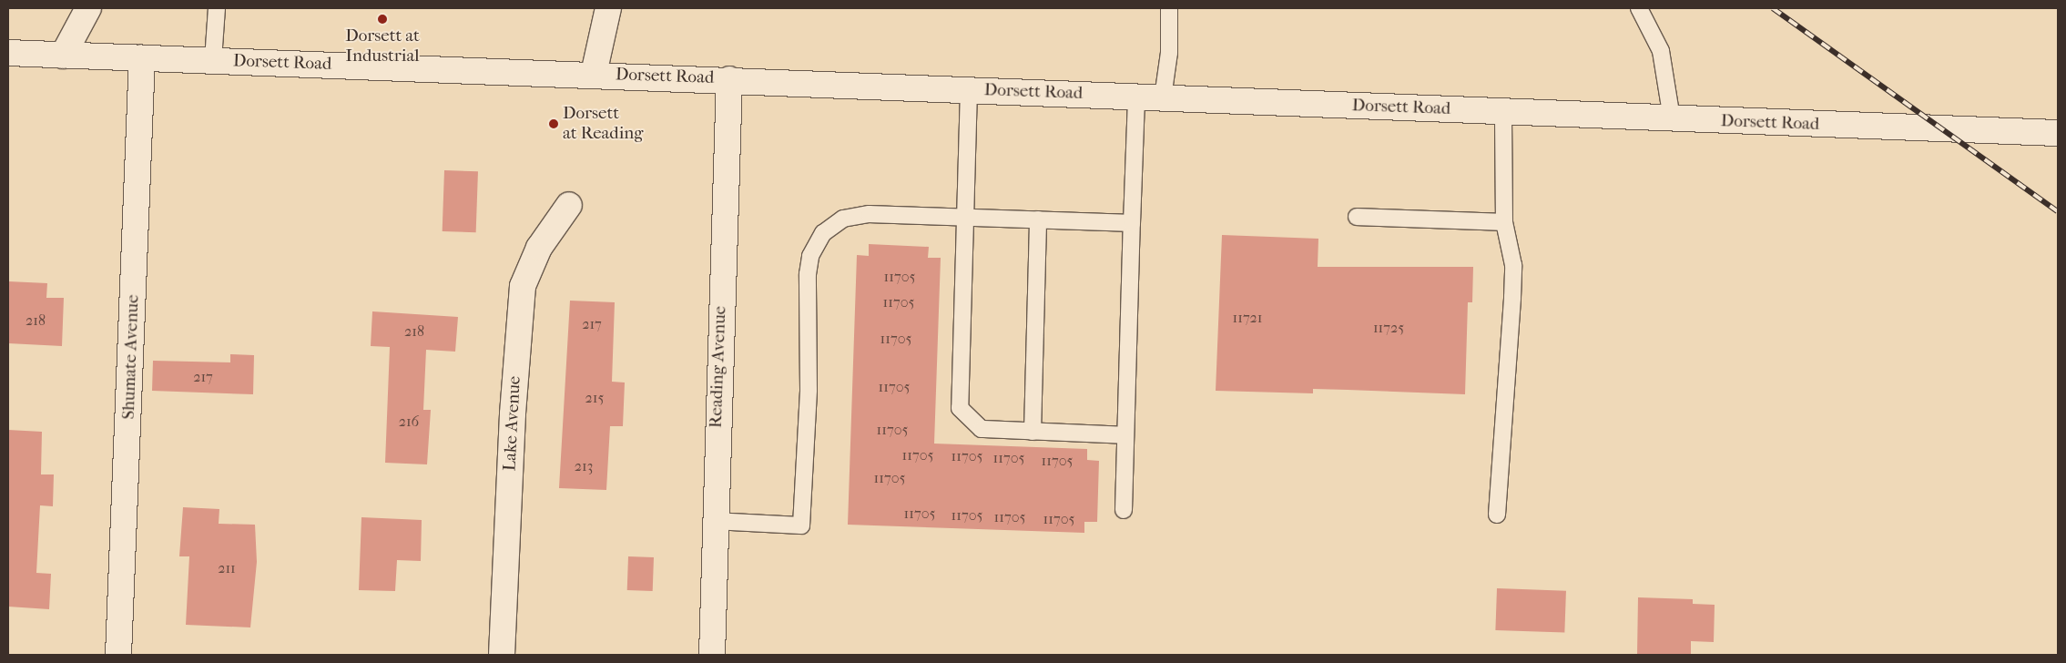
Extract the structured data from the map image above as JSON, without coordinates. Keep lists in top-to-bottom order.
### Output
{
  "streets": {
    "main road": [
      "Dorsett Road",
      "Shumate Avenue",
      "Reading Avenue",
      "Lake Avenue"
    ]
  },
  "crossings": [
    ["Dorsett Road", "Shumate Avenue"],
    ["Dorsett Road", "Reading Avenue"]
  ],
  "places": ["Dorsett at Industrial", "Dorsett at Reading"],
  "house_numbers": [
    "11705",
    "11705",
    "11721",
    "218",
    "217",
    "11725",
    "218",
    "11705",
    "217",
    "11705",
    "215",
    "216",
    "11705",
    "11705",
    "11705",
    "11705",
    "11705",
    "213",
    "11705",
    "11705",
    "11705",
    "11705",
    "11705",
    "211"
  ]
}
